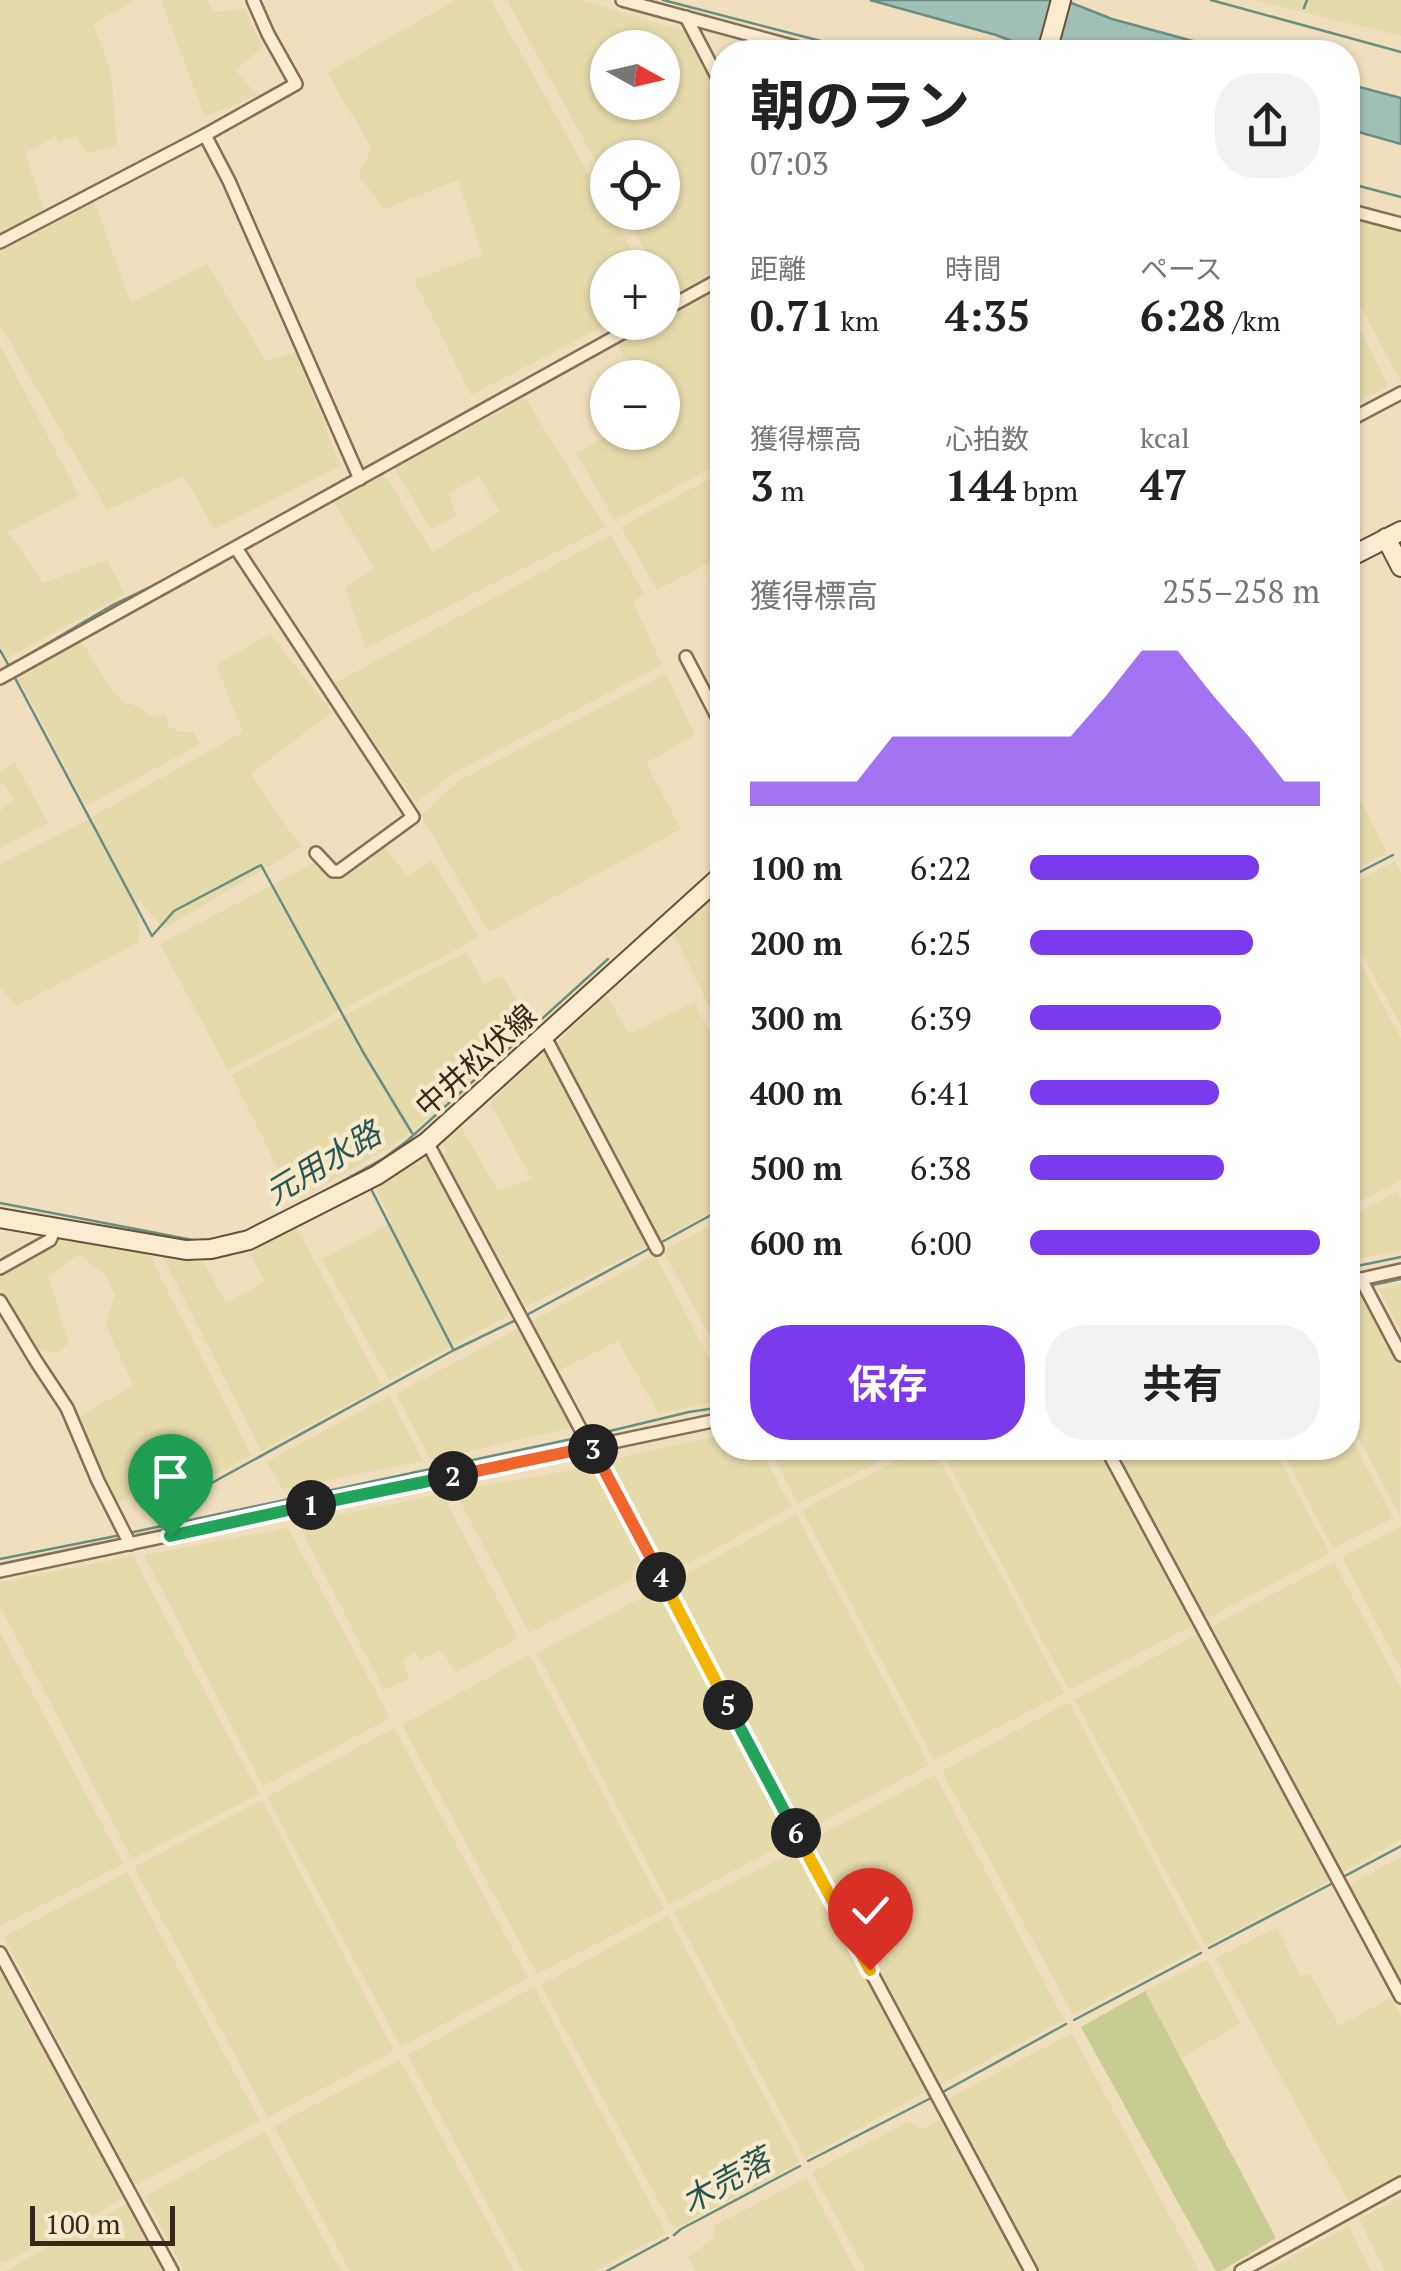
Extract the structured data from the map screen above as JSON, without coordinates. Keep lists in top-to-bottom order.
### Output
{
  "streets": {
    "main road": ["中井松伏線"]
  },
  "water": ["元用水路", "木売落"],
  "scale_bar": "100 m",
  "north": "right",
  "page": {
    "map_buttons": ["+", "−"],
    "heading": ["朝のラン", "07:03"],
    "stats": [
      ["距離", "0.71 km"],
      ["時間", "4:35"],
      ["ペース", "6:28 /km"],
      ["獲得標高", "3 m"],
      ["心拍数", "144 bpm"],
      ["kcal", "47"]
    ],
    "chart": ["獲得標高", "255–258 m"],
    "list": [
      {
        "name": "100 m",
        "note": "6:22"
      },
      {
        "name": "200 m",
        "note": "6:25"
      },
      {
        "name": "300 m",
        "note": "6:39"
      },
      {
        "name": "400 m",
        "note": "6:41"
      },
      {
        "name": "500 m",
        "note": "6:38"
      },
      {
        "name": "600 m",
        "note": "6:00"
      }
    ],
    "buttons": ["保存", "共有"],
    "pins": [
      "3",
      "2",
      "1",
      "4",
      "5",
      "6"
    ],
    "scale": "100 m"
  }
}
